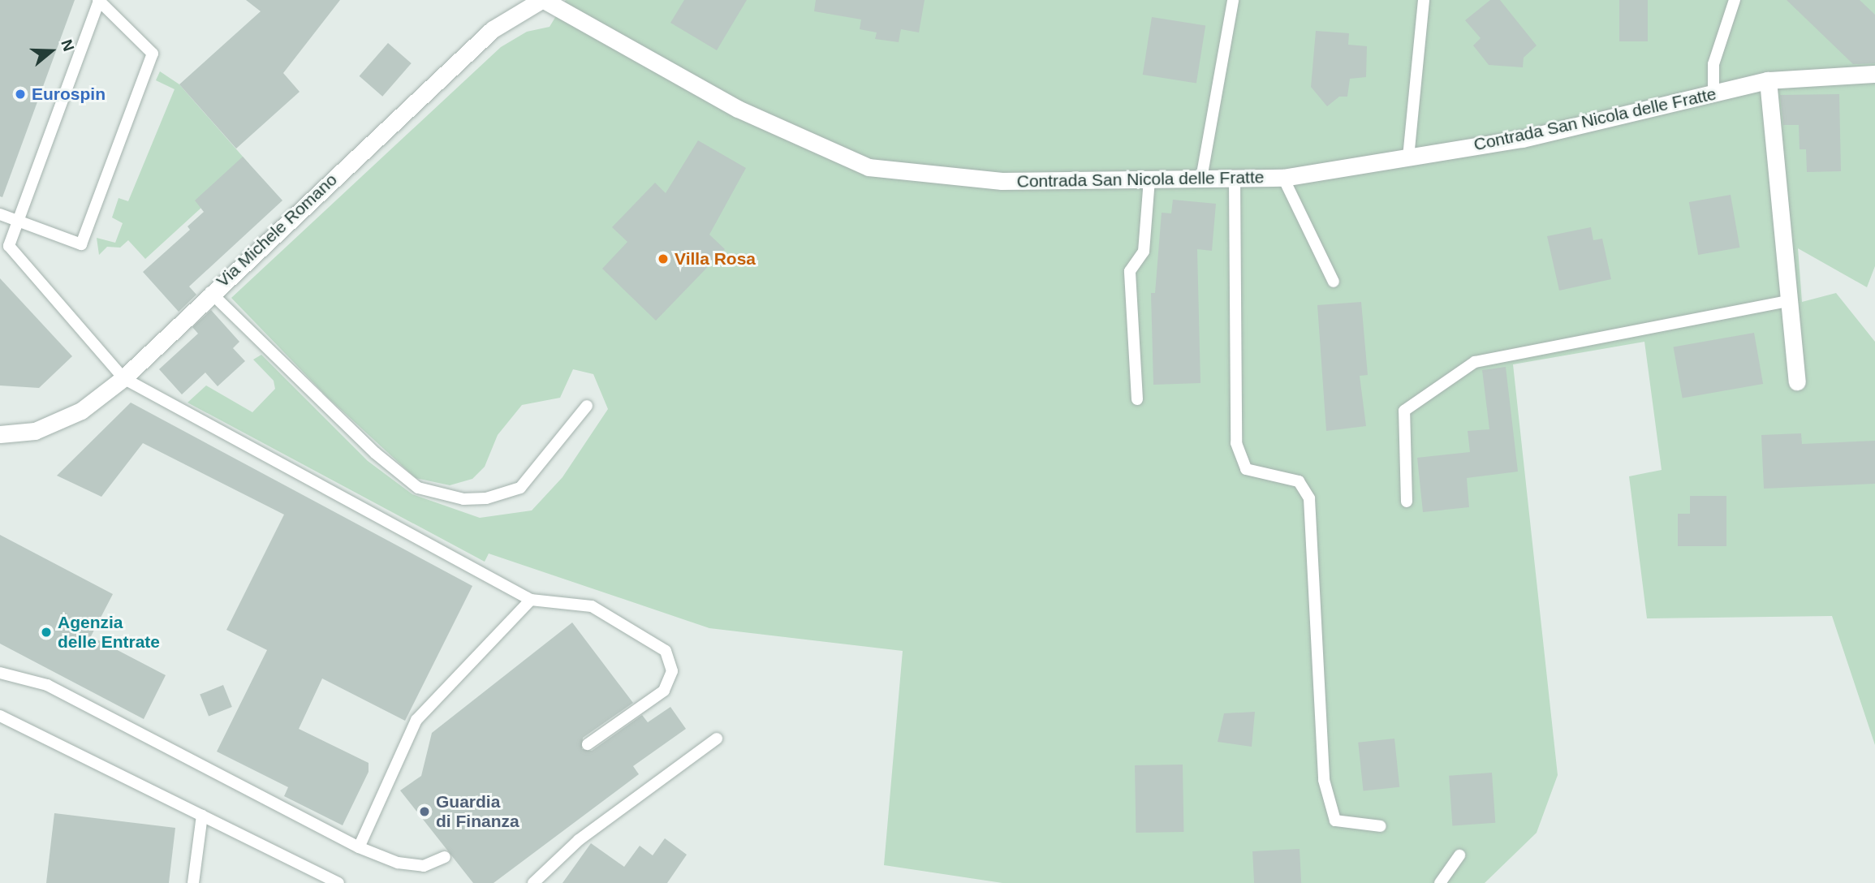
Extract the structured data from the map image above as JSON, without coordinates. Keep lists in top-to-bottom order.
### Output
{
  "streets": {
    "street": ["Contrada San Nicola delle Fratte", "Via Michele Romano"]
  },
  "crossings": [
    ["Contrada San Nicola delle Fratte", "Via Michele Romano"]
  ],
  "places": [
    "Eurospin",
    "Villa Rosa",
    "Agenzia delle Entrate",
    "Guardia di Finanza"
  ],
  "north": "right"
}
